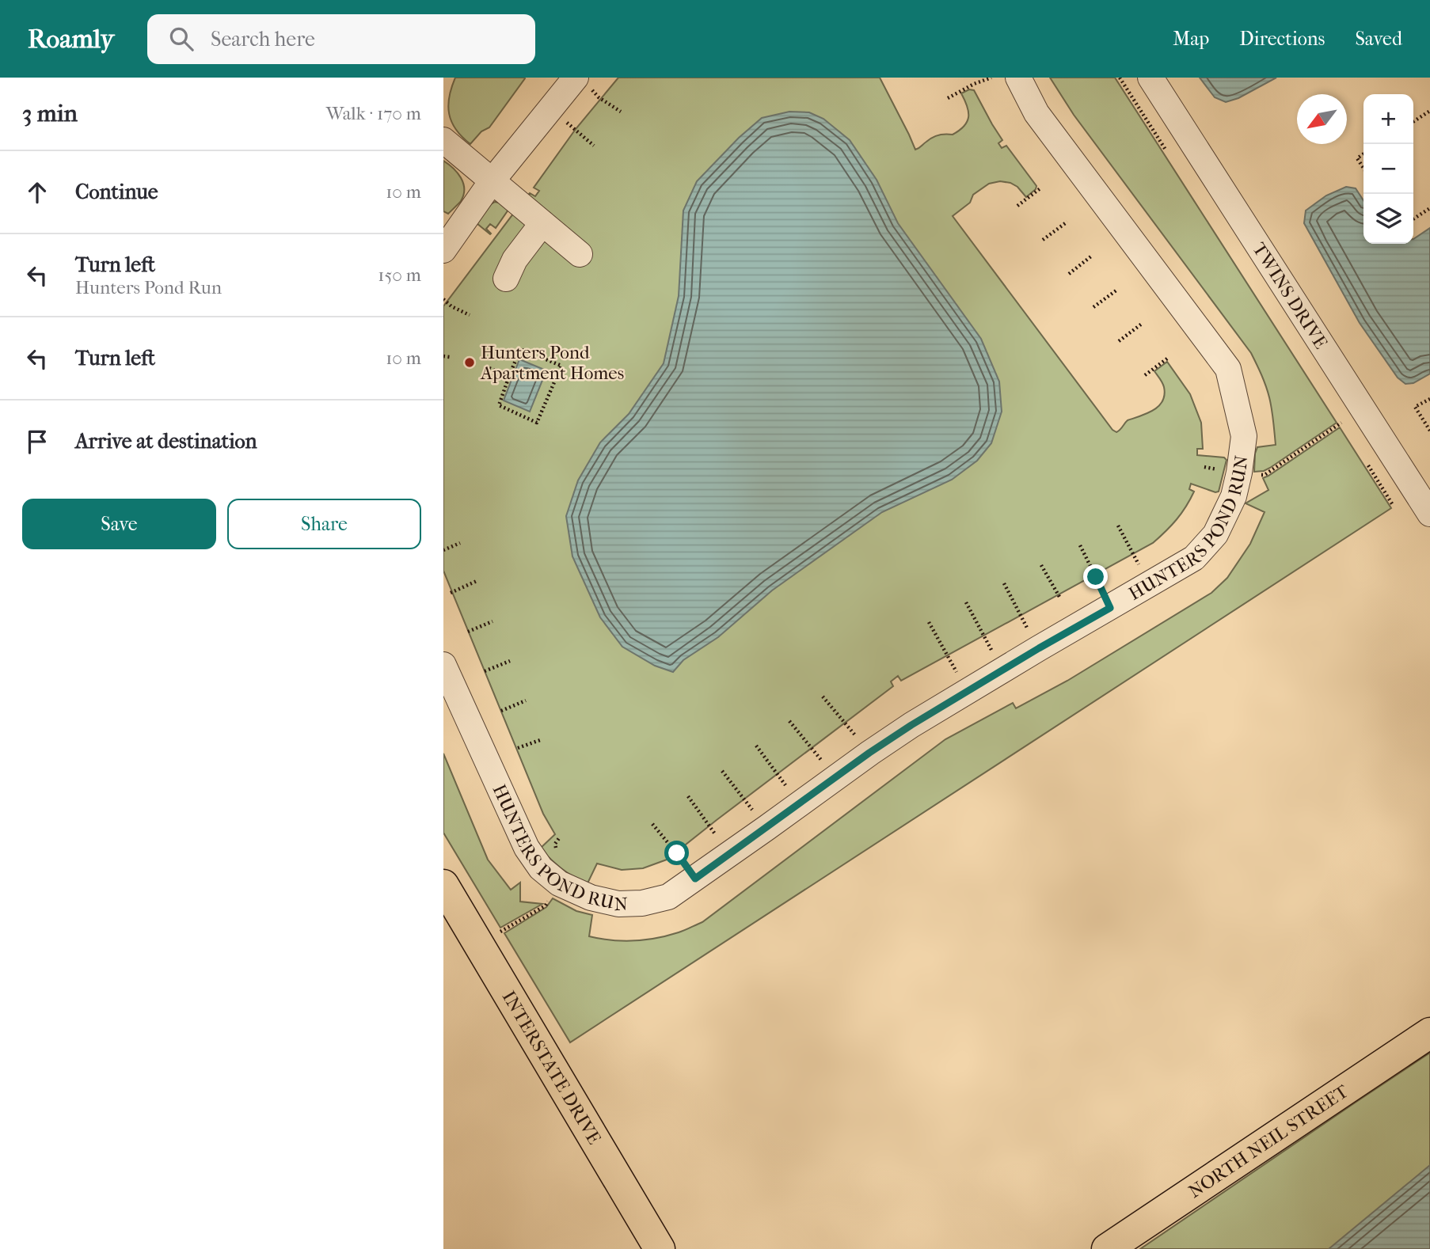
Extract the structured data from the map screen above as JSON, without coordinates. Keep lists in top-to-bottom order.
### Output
{
  "streets": {
    "main road": ["INTERSTATE DRIVE", "NORTH NEIL STREET"],
    "street": ["TWINS DRIVE", "HUNTERS POND RUN"]
  },
  "places": ["Hunters Pond Apartment Homes"],
  "north": "bottom left",
  "page": {
    "header": "Roamly",
    "search": "Search here",
    "nav": ["Map", "Directions", "Saved"],
    "heading": ["3 min", "Walk · 170 m"],
    "map_buttons": ["+", "−"],
    "list": [
      ["Continue", "10 m"],
      ["Turn left", "Hunters Pond Run", "150 m"],
      ["Turn left", "10 m"],
      "Arrive at destination"
    ],
    "buttons": ["Save", "Share"]
  }
}
